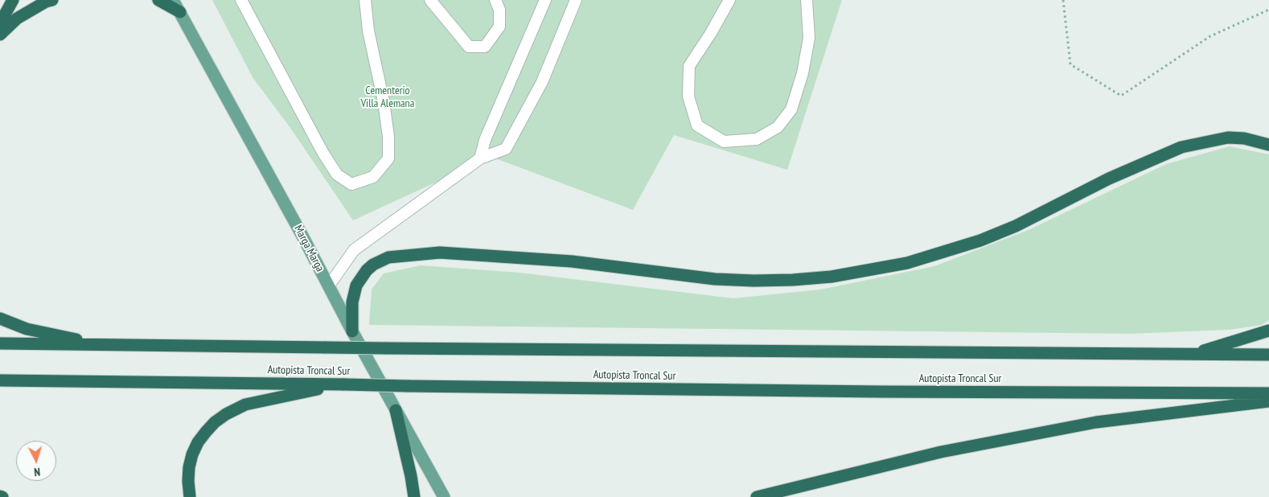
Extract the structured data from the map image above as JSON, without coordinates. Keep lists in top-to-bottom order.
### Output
{
  "streets": {
    "highway": ["Autopista Troncal Sur"],
    "main road": ["Marga Marga"]
  },
  "parks": ["Cementerio Villa Alemana"],
  "north": "bottom"
}
